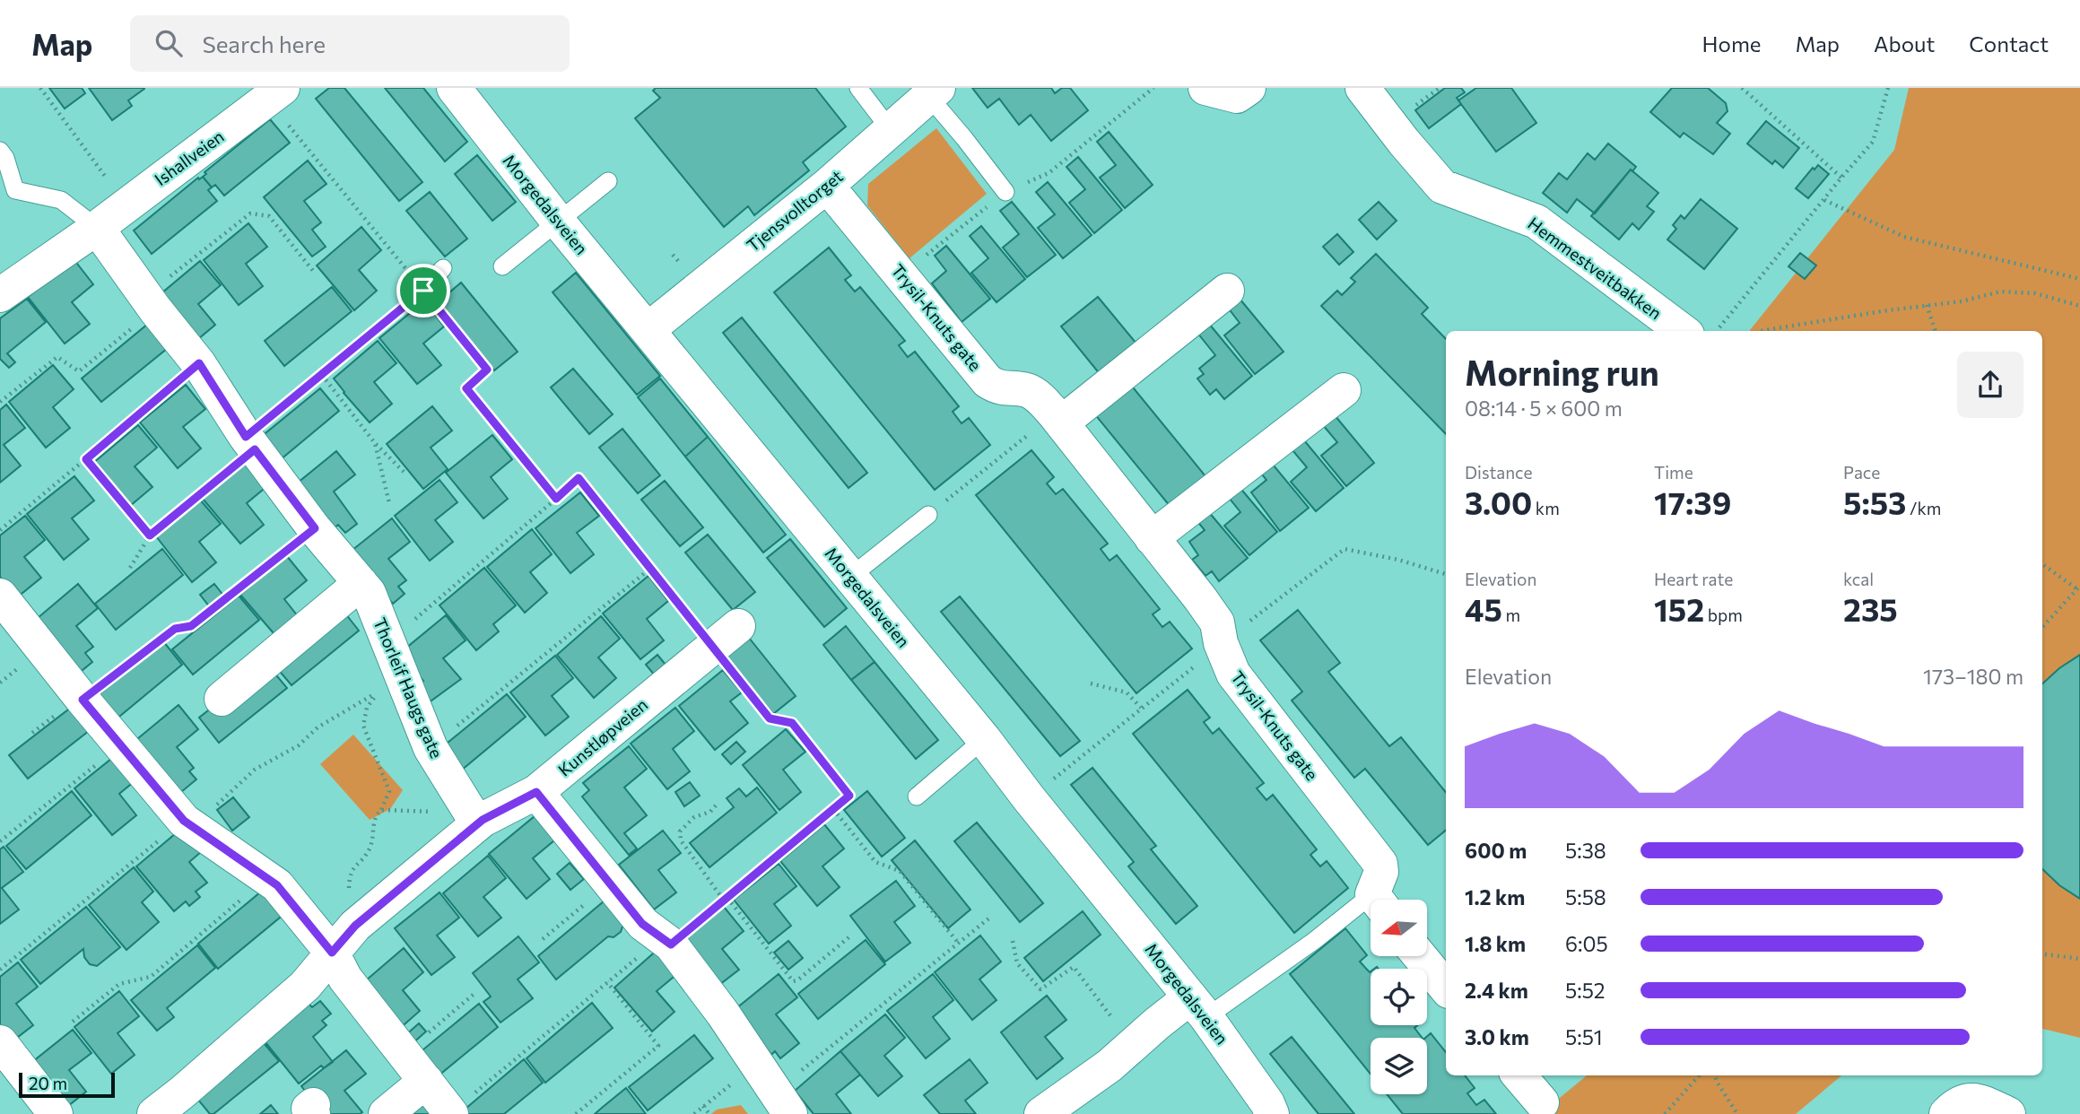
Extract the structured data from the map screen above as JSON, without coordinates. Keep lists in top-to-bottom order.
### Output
{
  "streets": {
    "street": [
      "Ishallveien",
      "Morgedalsveien",
      "Tjensvolltorget",
      "Hemmestveitbakken",
      "Trysil-Knuts gate",
      "Thorleif Haugs gate",
      "Kunstløpveien"
    ]
  },
  "crossings": [
    ["Ishallveien", "Thorleif Haugs gate"],
    ["Morgedalsveien", "Tjensvolltorget"],
    ["Tjensvolltorget", "Trysil-Knuts gate"],
    ["Thorleif Haugs gate", "Kunstløpveien"]
  ],
  "scale_bar": "20 m",
  "north": "left",
  "page": {
    "header": "Map",
    "search": "Search here",
    "nav": [
      "Home",
      "Map",
      "About",
      "Contact"
    ],
    "heading": ["Morning run", "08:14 · 5 × 600 m"],
    "stats": [
      ["Distance", "3.00 km"],
      ["Time", "17:39"],
      ["Pace", "5:53 /km"],
      ["Elevation", "45 m"],
      ["Heart rate", "152 bpm"],
      ["kcal", "235"]
    ],
    "chart": ["Elevation", "173–180 m"],
    "list": [
      {
        "name": "600 m",
        "note": "5:38"
      },
      {
        "name": "1.2 km",
        "note": "5:58"
      },
      {
        "name": "1.8 km",
        "note": "6:05"
      },
      {
        "name": "2.4 km",
        "note": "5:52"
      },
      {
        "name": "3.0 km",
        "note": "5:51"
      }
    ],
    "scale": "20 m"
  }
}
